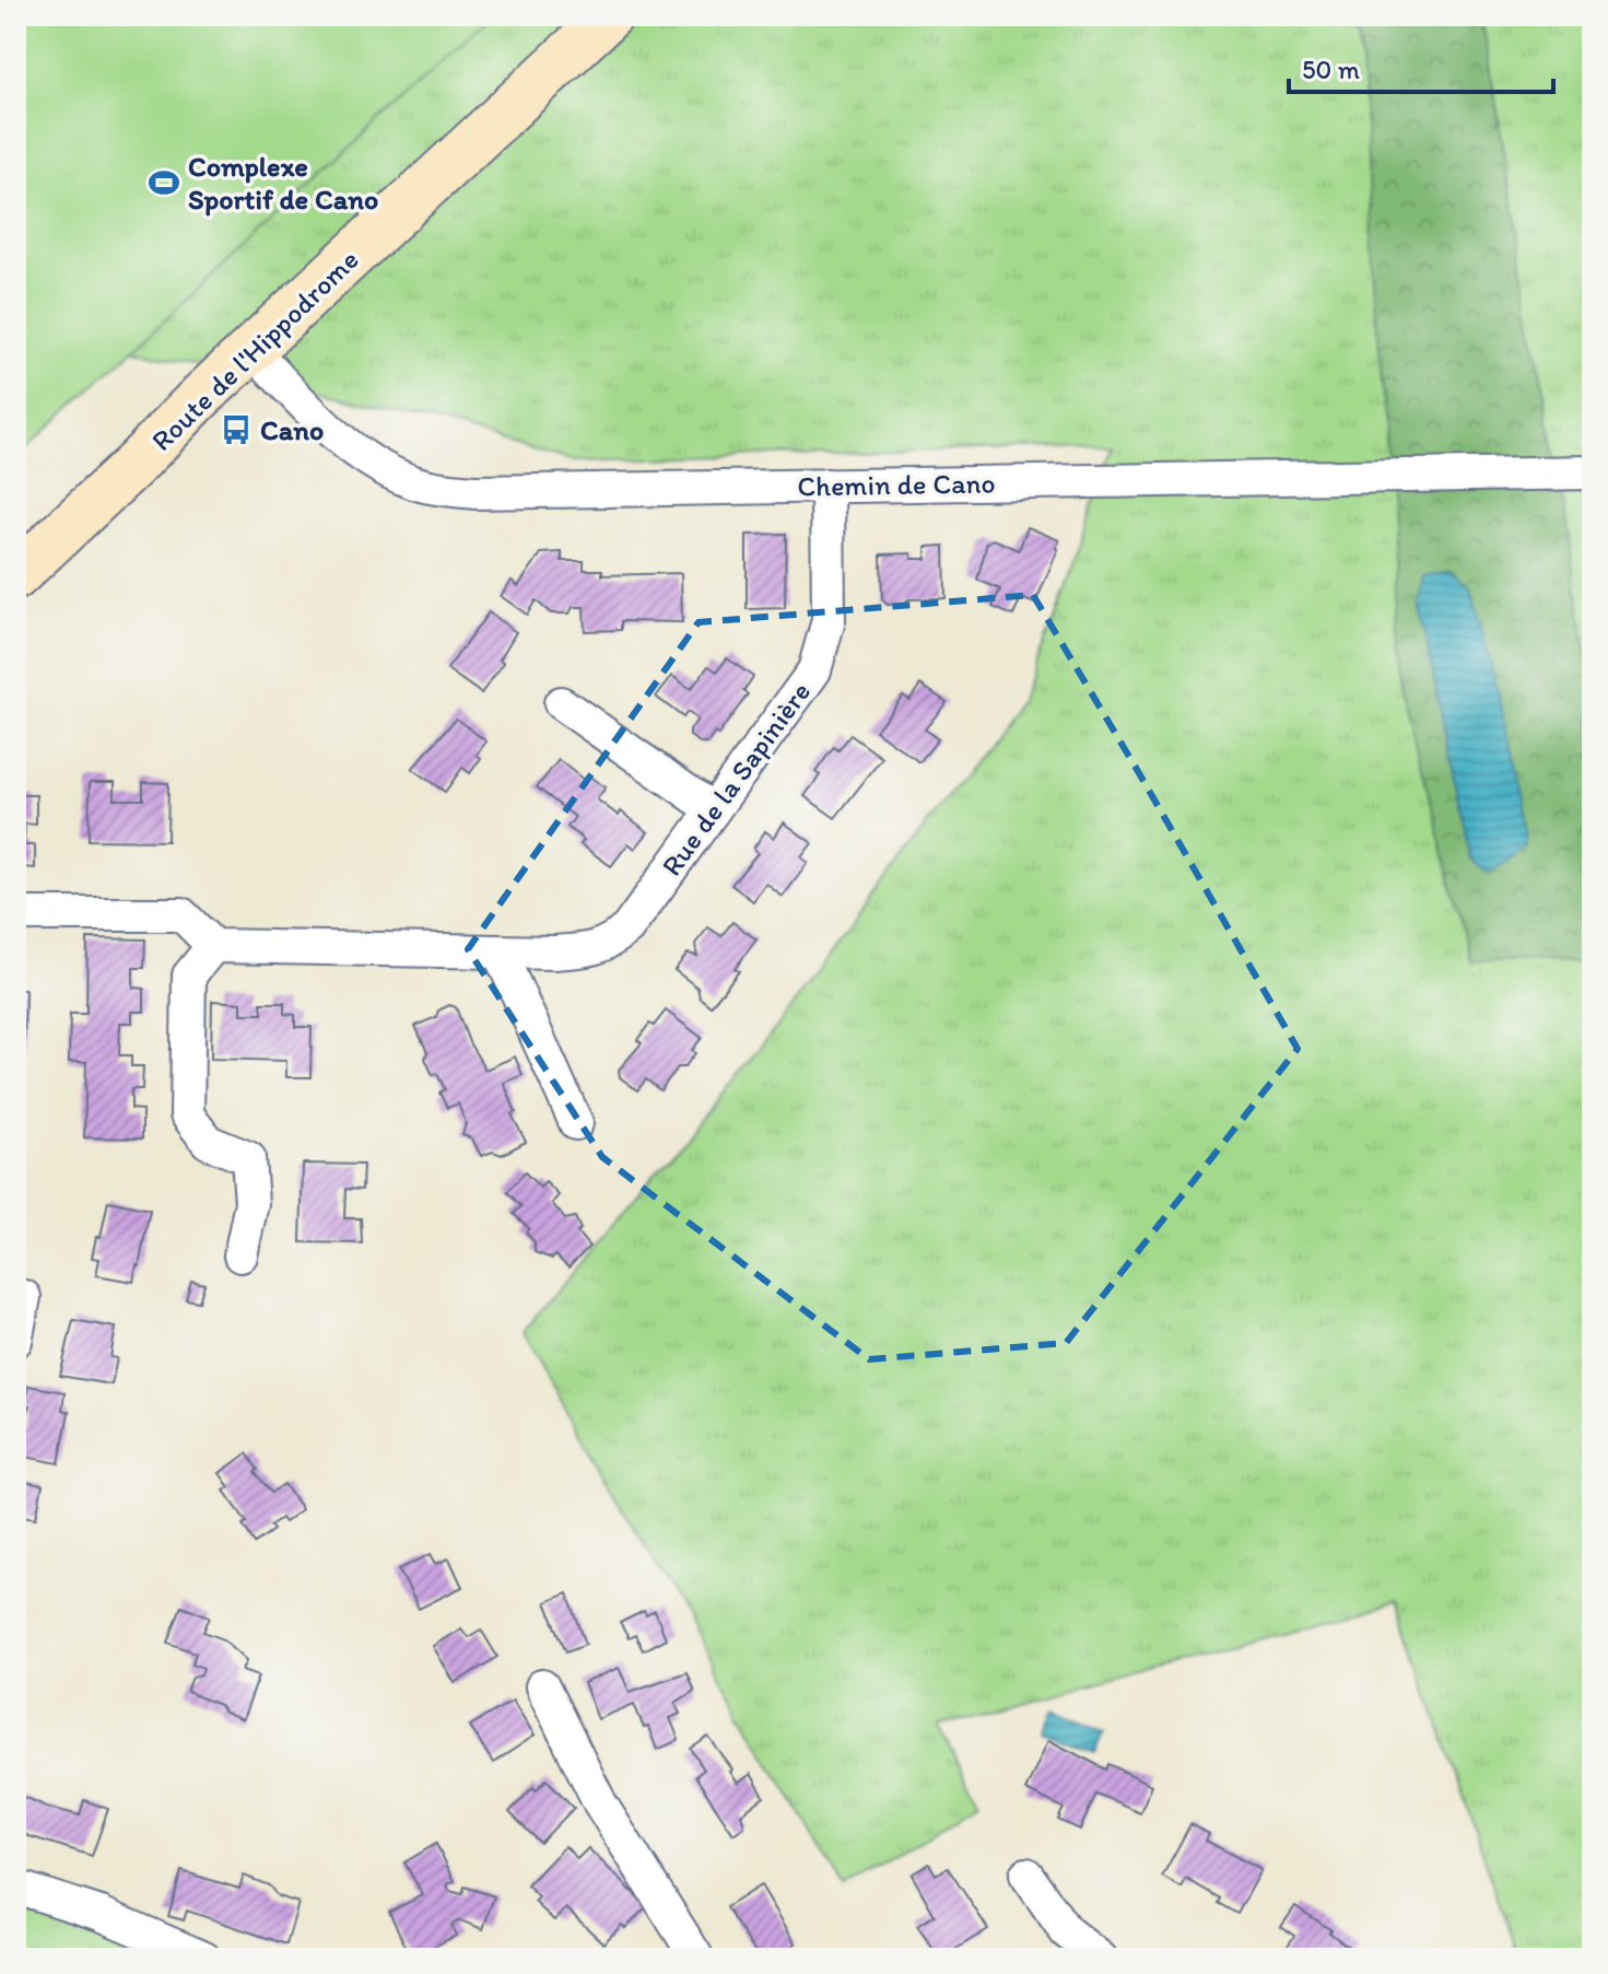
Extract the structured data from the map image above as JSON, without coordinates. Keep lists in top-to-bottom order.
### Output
{
  "streets": {
    "main road": ["Route de l'Hippodrome"],
    "street": ["Chemin de Cano", "Rue de la Sapinière"]
  },
  "crossings": [
    ["Route de l'Hippodrome", "Chemin de Cano"],
    ["Chemin de Cano", "Rue de la Sapinière"]
  ],
  "places": {
    "sports": ["Complexe Sportif de Cano"],
    "bus stop": ["Cano"]
  },
  "scale_bar": "50 m"
}
